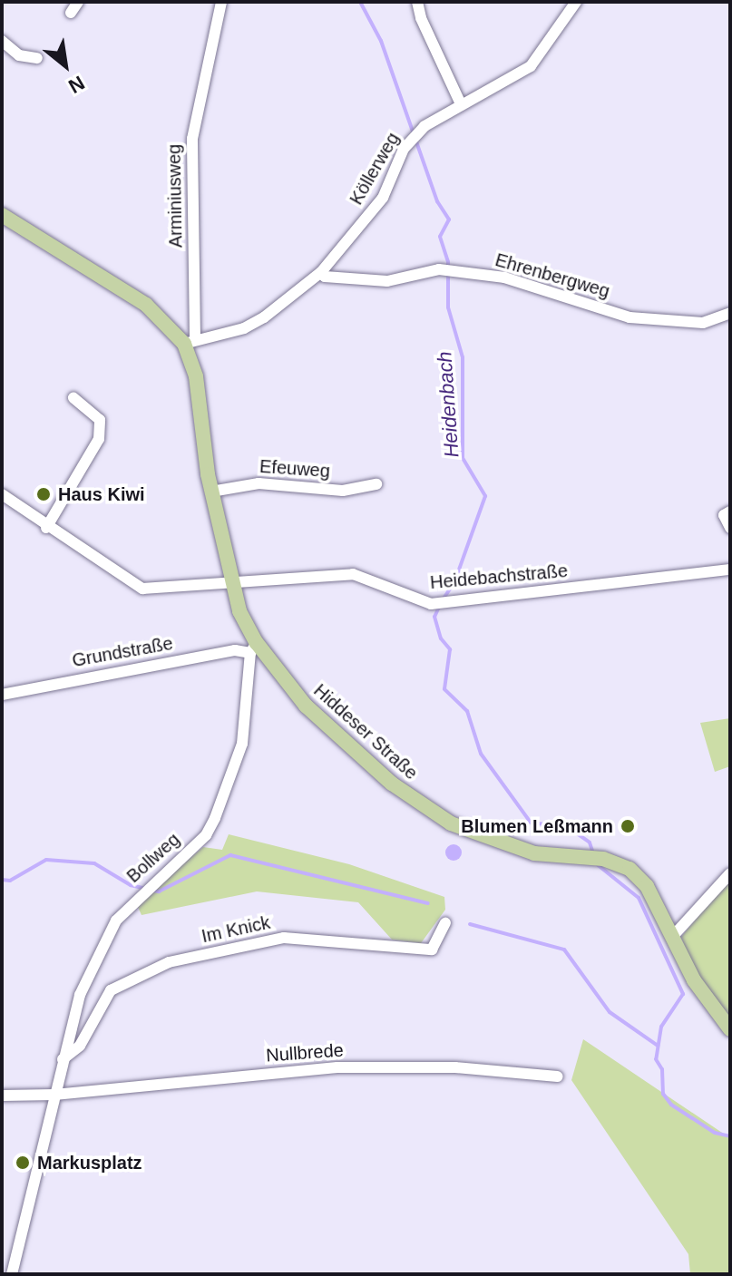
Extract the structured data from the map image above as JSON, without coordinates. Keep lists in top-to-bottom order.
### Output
{
  "streets": {
    "main road": ["Hiddeser Straße"],
    "street": [
      "Köllerweg",
      "Arminiusweg",
      "Ehrenbergweg",
      "Efeuweg",
      "Heidebachstraße",
      "Grundstraße",
      "Bollweg",
      "Im Knick",
      "Nullbrede"
    ]
  },
  "crossings": [
    ["Köllerweg", "Arminiusweg"],
    ["Köllerweg", "Ehrenbergweg"],
    ["Köllerweg", "Hiddeser Straße"],
    ["Arminiusweg", "Hiddeser Straße"],
    ["Efeuweg", "Hiddeser Straße"],
    ["Heidebachstraße", "Hiddeser Straße"],
    ["Grundstraße", "Hiddeser Straße"],
    ["Grundstraße", "Bollweg"],
    ["Hiddeser Straße", "Bollweg"],
    ["Bollweg", "Im Knick"],
    ["Bollweg", "Nullbrede"]
  ],
  "water": ["Heidenbach"],
  "places": ["Haus Kiwi", "Blumen Leßmann", "Markusplatz"],
  "north": "bottom right"
}
